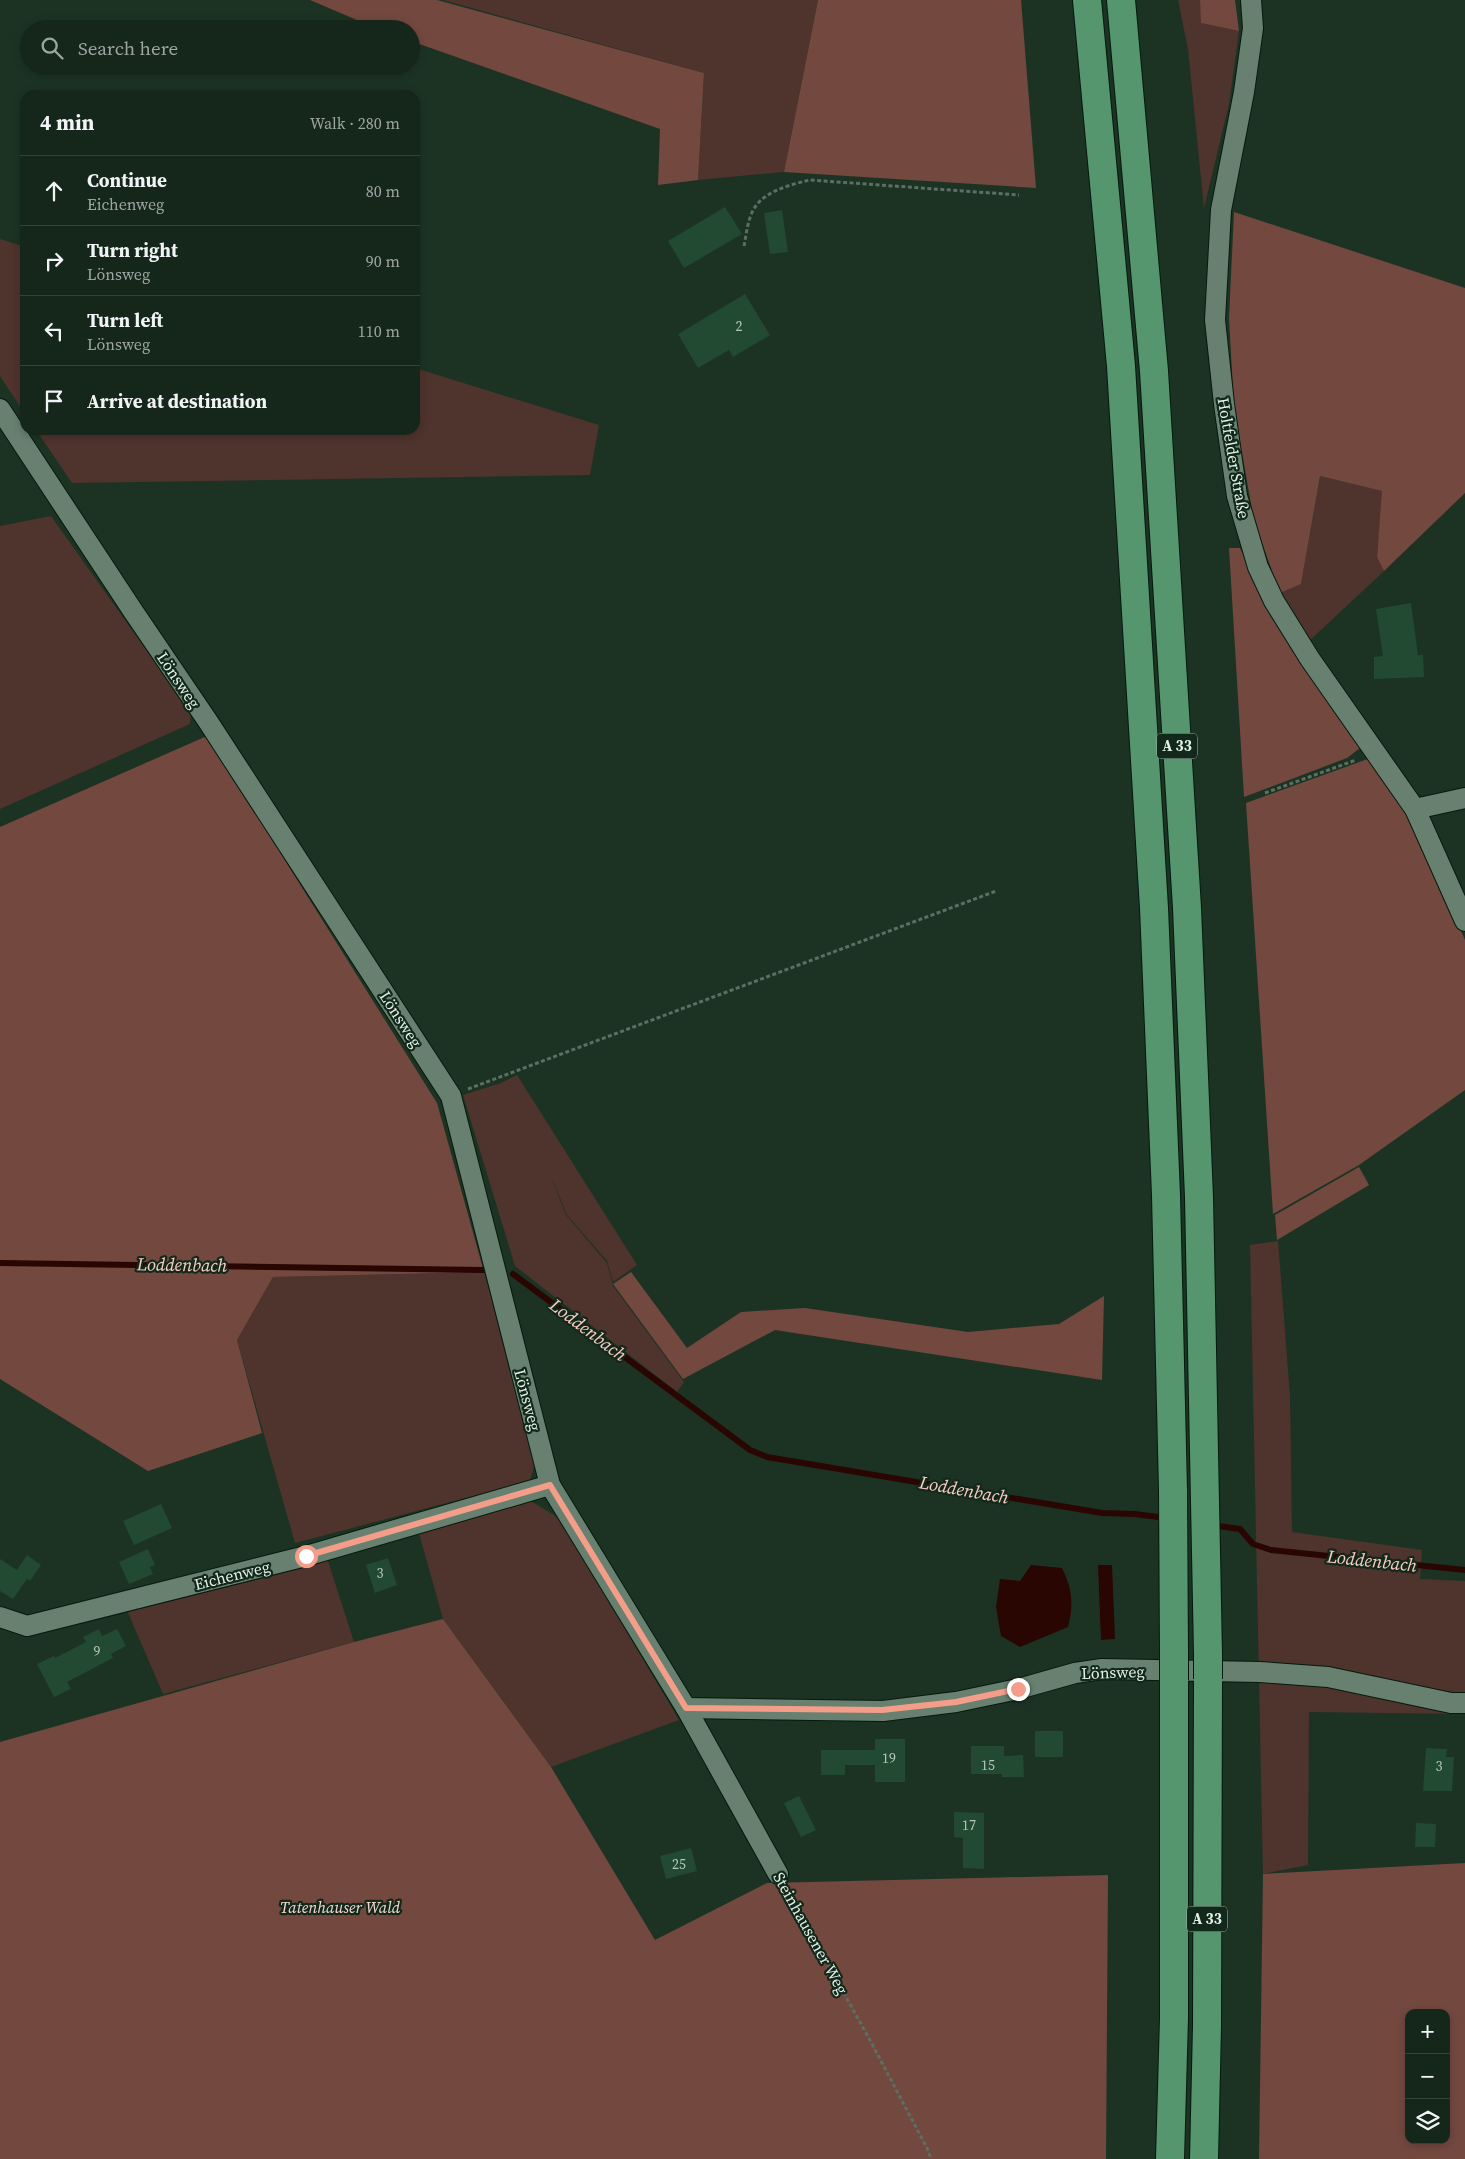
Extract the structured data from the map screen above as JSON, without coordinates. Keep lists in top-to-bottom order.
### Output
{
  "streets": {
    "highway": ["A 33"],
    "street": [
      "Holtfelder Straße",
      "Lönsweg",
      "Eichenweg",
      "Steinhausener Weg"
    ]
  },
  "crossings": [
    ["Lönsweg", "Eichenweg"],
    ["Lönsweg", "Steinhausener Weg"]
  ],
  "water": ["Loddenbach"],
  "parks": ["Tatenhauser Wald"],
  "house_numbers": [
    "2",
    "3",
    "9",
    "19",
    "15",
    "3",
    "17",
    "25"
  ],
  "page": {
    "search": "Search here",
    "heading": ["4 min", "Walk · 280 m"],
    "list": [
      ["Continue", "Eichenweg", "80 m"],
      ["Turn right", "Lönsweg", "90 m"],
      ["Turn left", "Lönsweg", "110 m"],
      "Arrive at destination"
    ],
    "map_buttons": ["+", "−"]
  }
}
